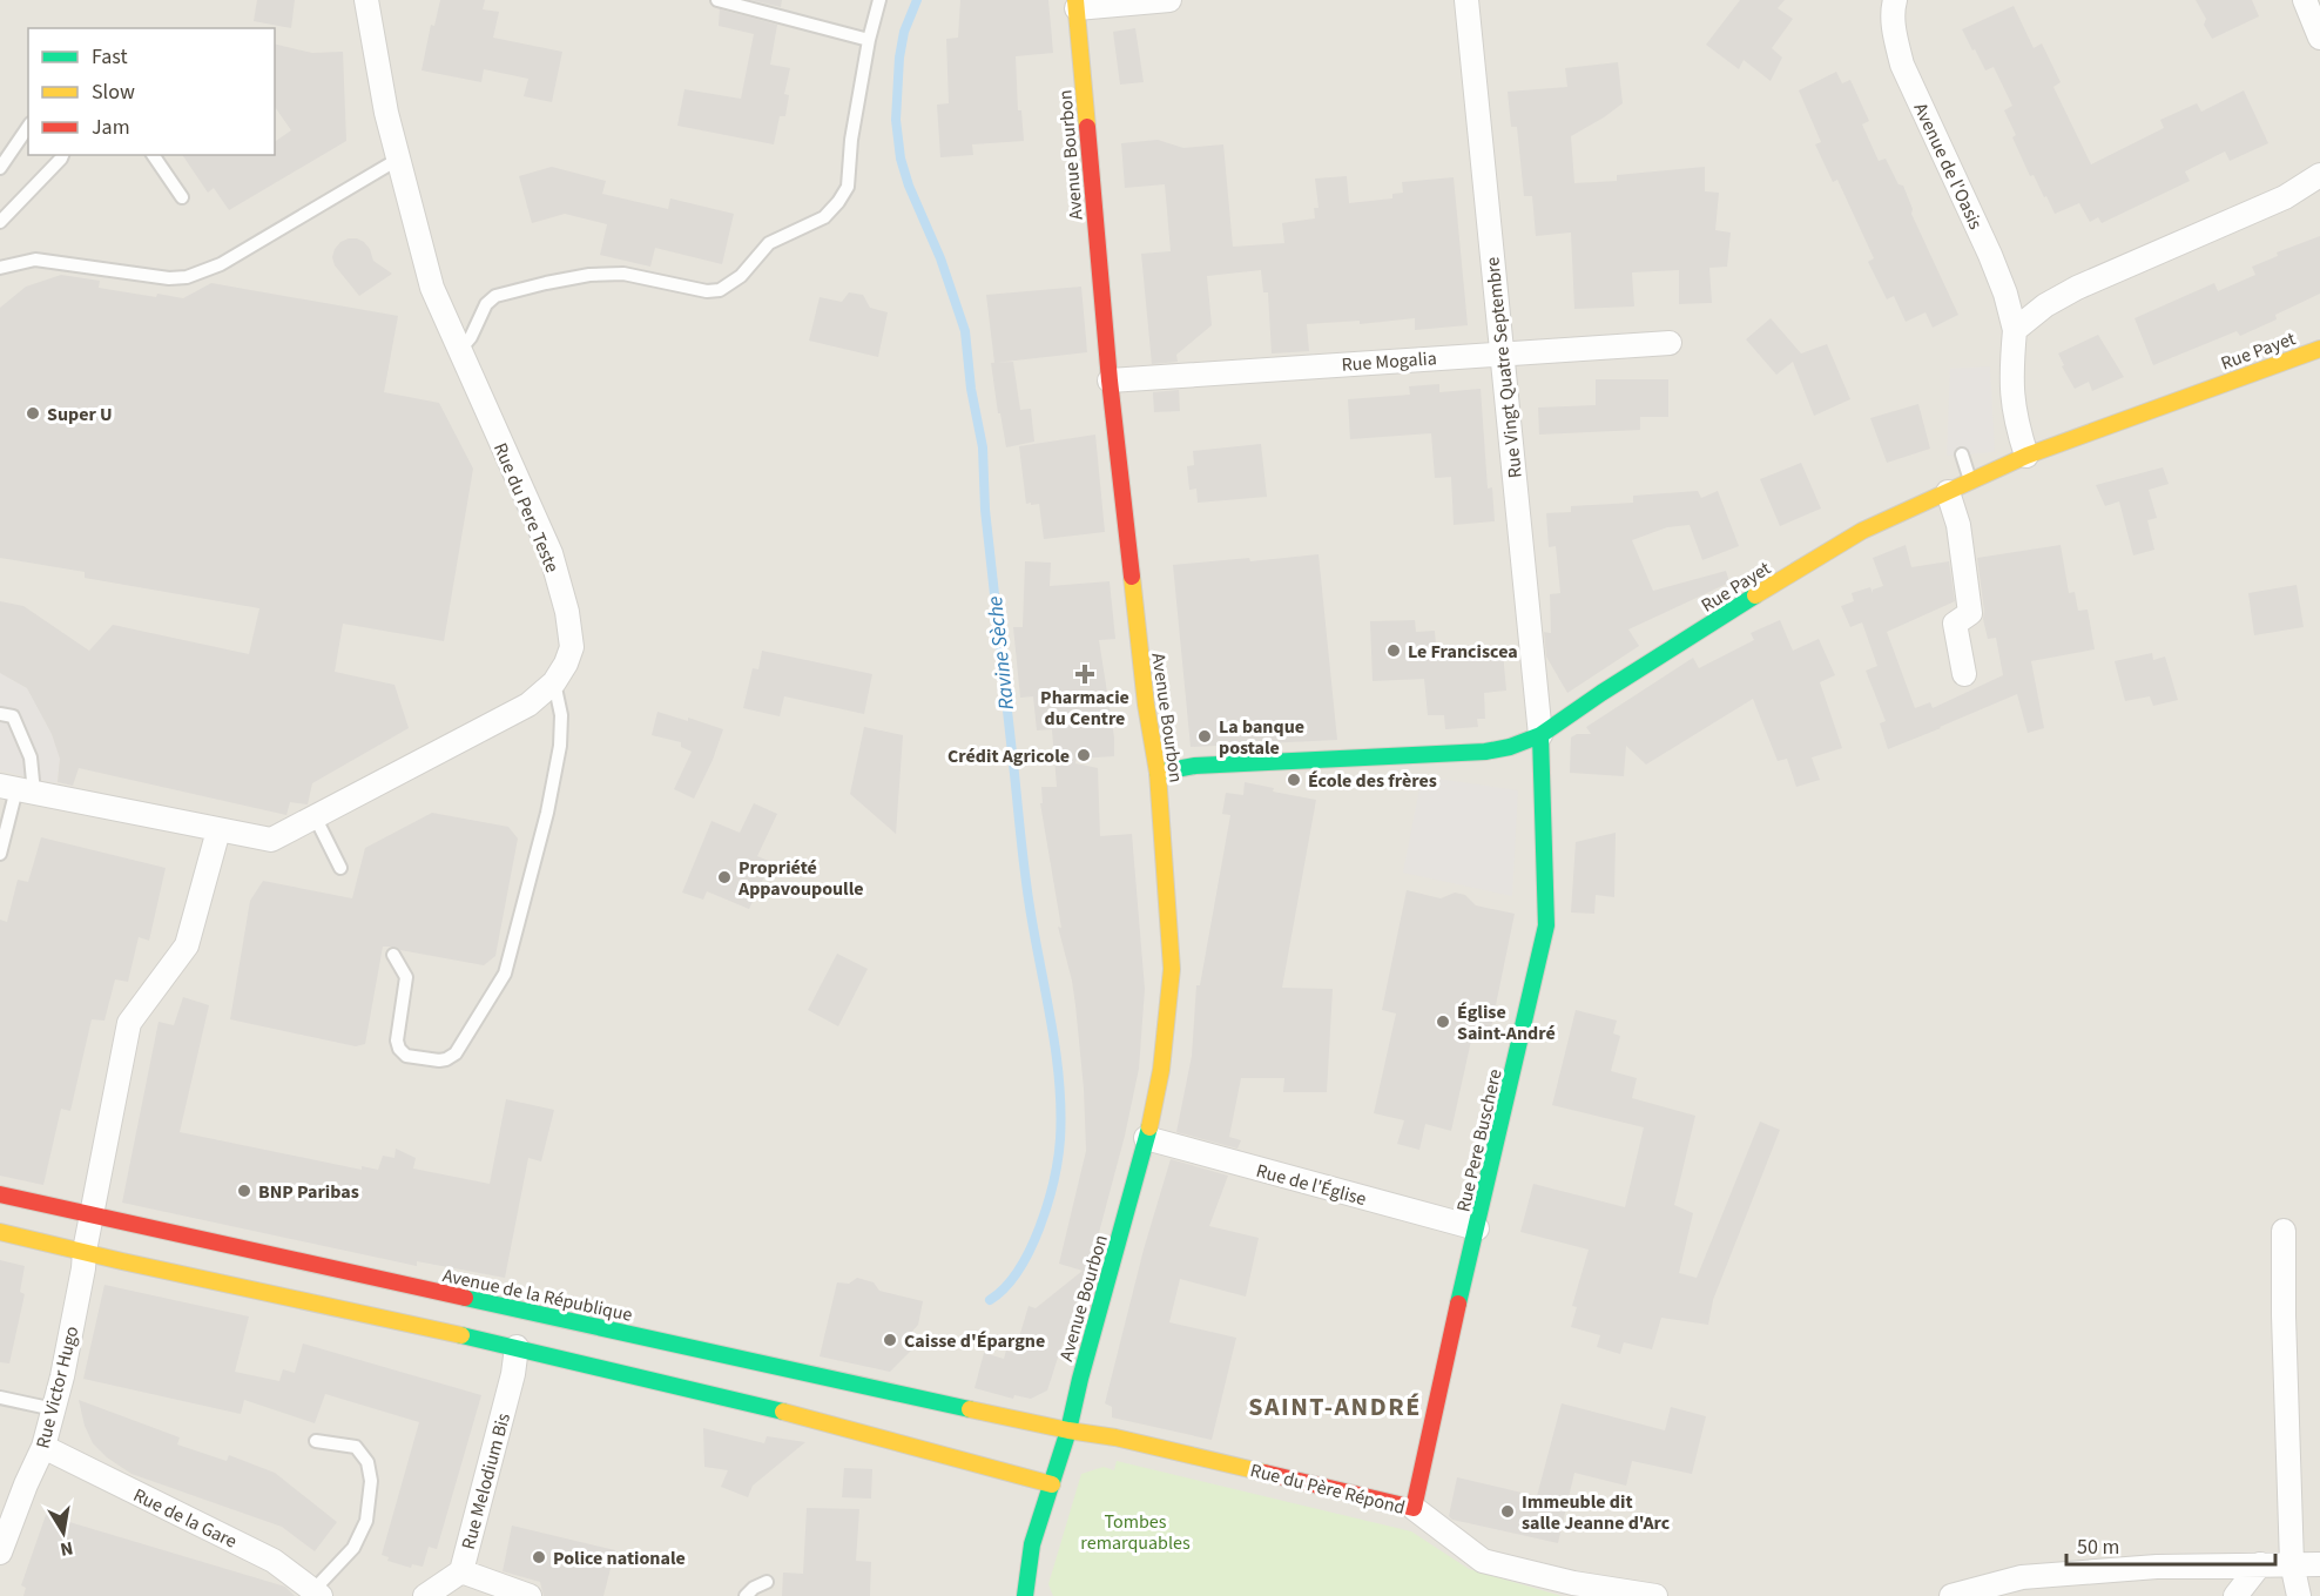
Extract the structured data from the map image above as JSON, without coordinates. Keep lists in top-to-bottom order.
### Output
{
  "streets": {
    "main road": [
      "Avenue Bourbon",
      "Rue Payet",
      "Rue Pere Buschere",
      "Avenue de la République",
      "Rue du Père Répond"
    ],
    "street": [
      "Avenue de l'Oasis",
      "Rue Mogalia",
      "Rue Vingt Quatre Septembre",
      "Rue du Pere Teste",
      "Rue de l'Église",
      "Rue Victor Hugo",
      "Rue Melodium Bis",
      "Rue de la Gare"
    ]
  },
  "crossings": [
    ["Avenue Bourbon", "Rue Payet"],
    ["Avenue Bourbon", "Rue Mogalia"],
    ["Avenue Bourbon", "Rue de l'Église"],
    ["Avenue Bourbon", "Avenue de la République"],
    ["Avenue Bourbon", "Rue du Père Répond"],
    ["Avenue de l'Oasis", "Rue Payet"],
    ["Rue Payet", "Rue Vingt Quatre Septembre"],
    ["Rue Payet", "Rue Pere Buschere"],
    ["Rue Mogalia", "Rue Vingt Quatre Septembre"],
    ["Rue Vingt Quatre Septembre", "Rue Pere Buschere"],
    ["Rue du Pere Teste", "Rue Victor Hugo"],
    ["Rue Pere Buschere", "Rue de l'Église"],
    ["Rue Pere Buschere", "Rue du Père Répond"],
    ["Avenue de la République", "Rue Victor Hugo"],
    ["Avenue de la République", "Rue du Père Répond"],
    ["Rue Victor Hugo", "Rue de la Gare"]
  ],
  "districts": ["SAINT-ANDRÉ"],
  "water": ["Ravine Sèche"],
  "parks": ["Tombes remarquables"],
  "places": {
    "other": [
      "Super U",
      "Le Franciscea",
      "La banque postale",
      "Crédit Agricole",
      "École des frères",
      "Propriété Appavoupoulle",
      "Église Saint-André",
      "BNP Paribas",
      "Caisse d'Épargne",
      "Immeuble dit salle Jeanne d'Arc",
      "Police nationale"
    ],
    "health": ["Pharmacie du Centre"]
  },
  "legend": ["Fast", "Slow", "Jam"],
  "scale_bar": "50 m",
  "north": "bottom"
}
